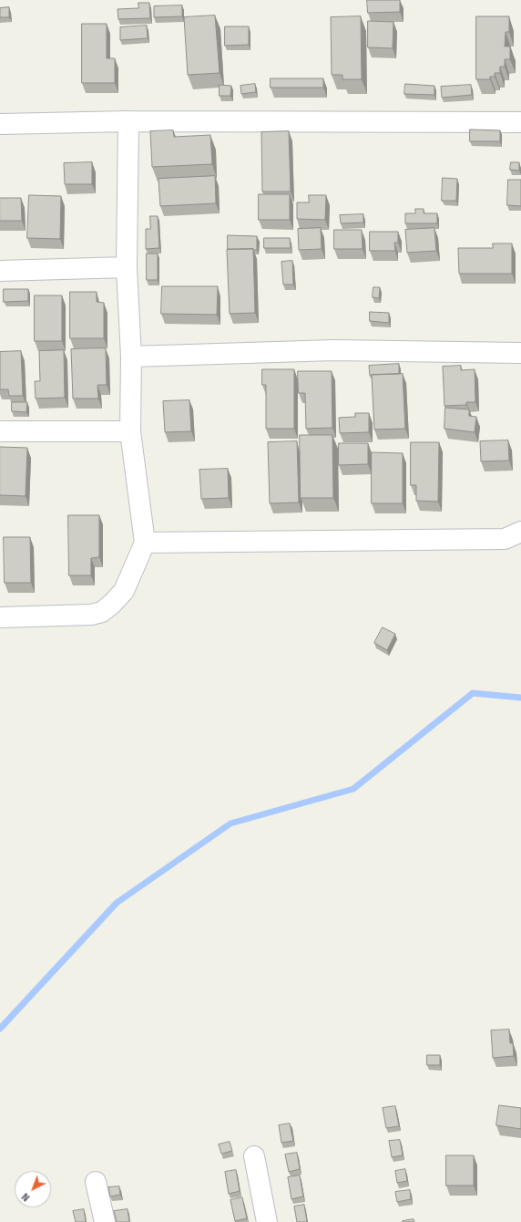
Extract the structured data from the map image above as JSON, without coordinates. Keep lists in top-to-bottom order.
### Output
{
  "north": "bottom left"
}
